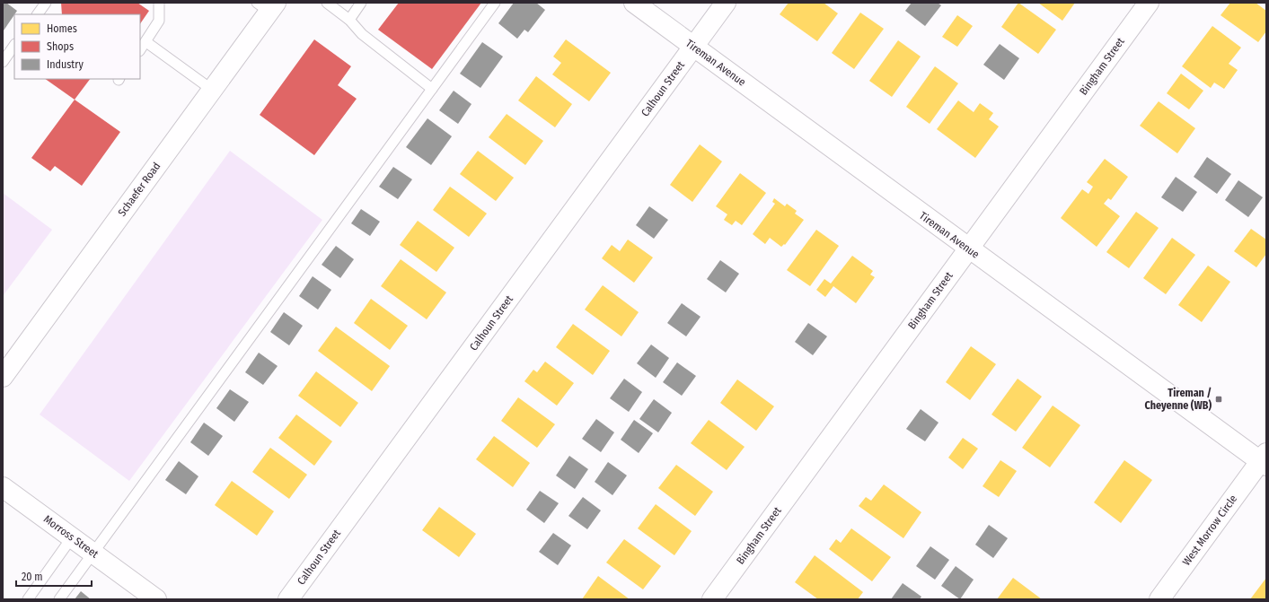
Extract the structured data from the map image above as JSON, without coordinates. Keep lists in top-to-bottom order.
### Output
{
  "streets": {
    "street": [
      "Tireman Avenue",
      "Bingham Street",
      "Calhoun Street",
      "Schaefer Road",
      "West Morrow Circle",
      "Morross Street"
    ]
  },
  "crossings": [
    ["Tireman Avenue", "Bingham Street"],
    ["Tireman Avenue", "Calhoun Street"],
    ["Tireman Avenue", "West Morrow Circle"]
  ],
  "places": {
    "transit": ["Tireman / Cheyenne (WB)"]
  },
  "legend": ["Homes", "Shops", "Industry"],
  "scale_bar": "20 m"
}
